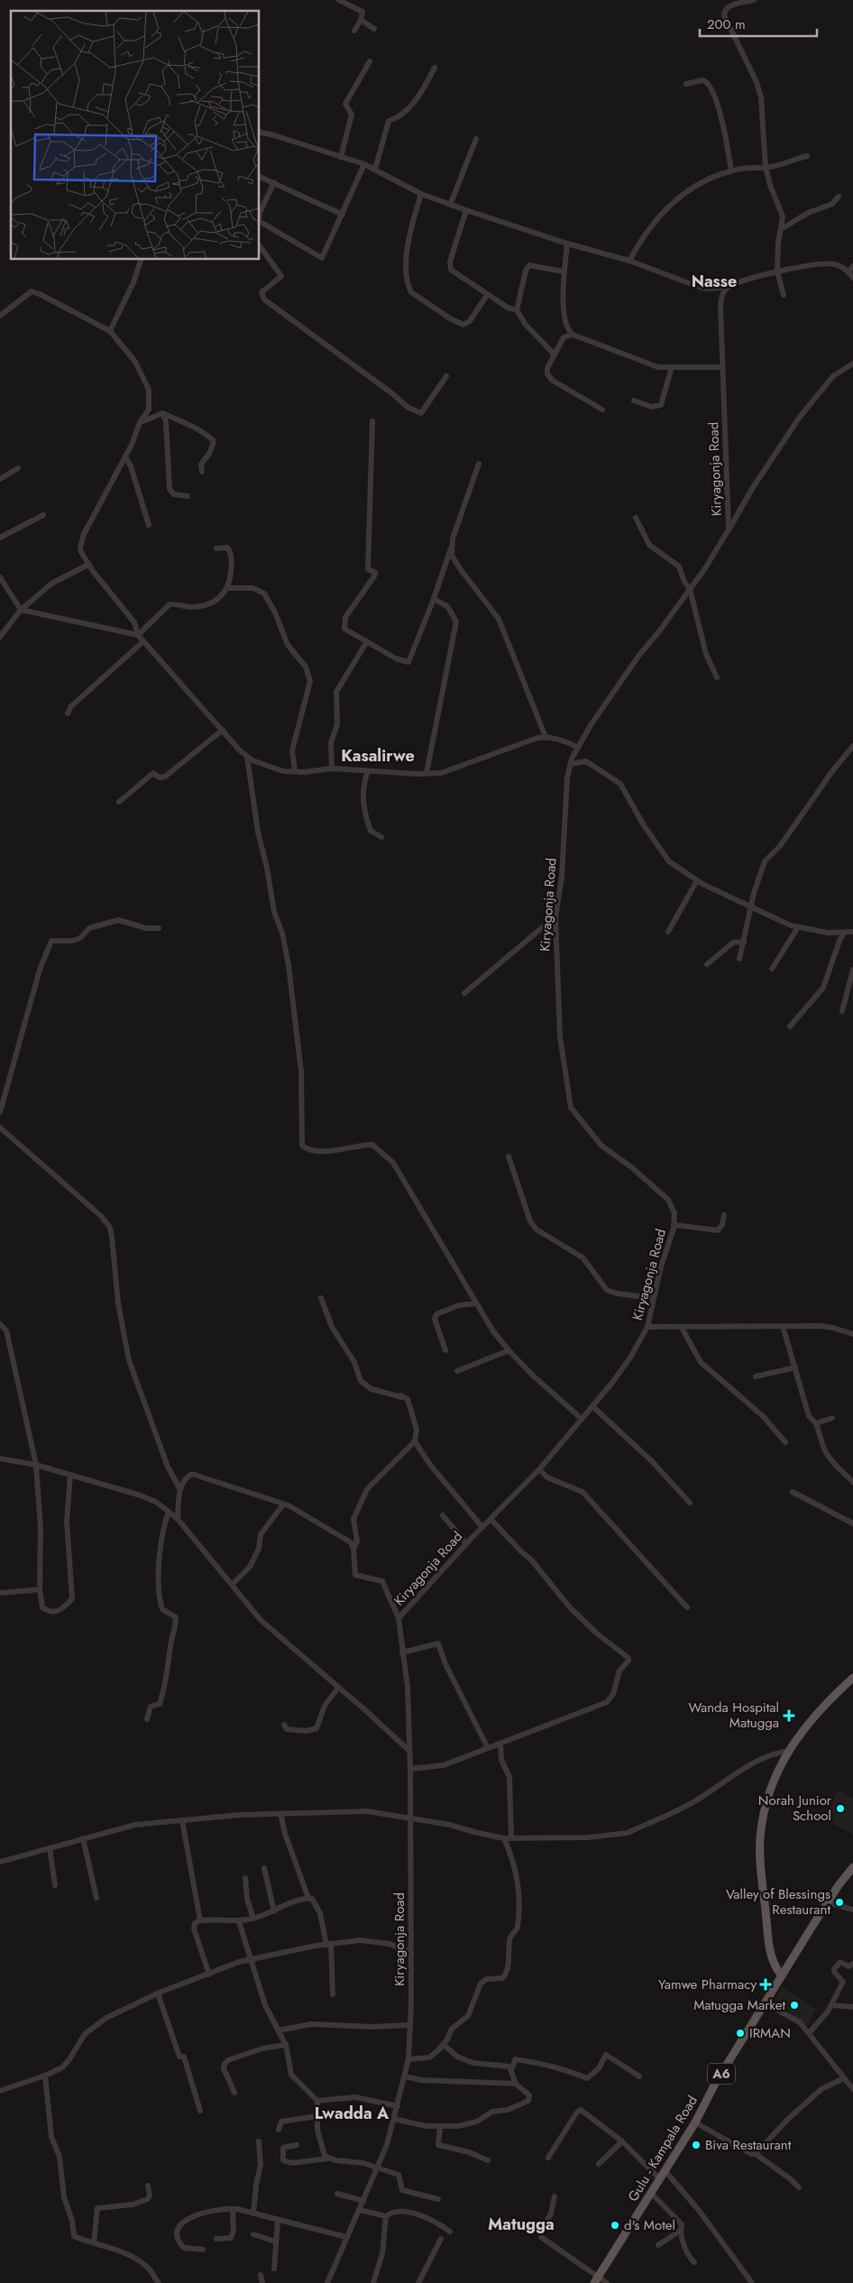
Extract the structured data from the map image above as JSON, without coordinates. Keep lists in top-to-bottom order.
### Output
{
  "streets": {
    "main road": ["A6", "Gulu - Kampala Road"],
    "street": ["Kiryagonja Road"]
  },
  "districts": [
    "Nasse",
    "Kasalirwe",
    "Lwadda A",
    "Matugga"
  ],
  "places": {
    "health": ["Wanda Hospital Matugga", "Yamwe Pharmacy"],
    "other": [
      "Norah Junior School",
      "Valley of Blessings Restaurant",
      "Matugga Market",
      "IRMAN",
      "Biva Restaurant",
      "d's Motel"
    ]
  },
  "scale_bar": "200 m"
}
